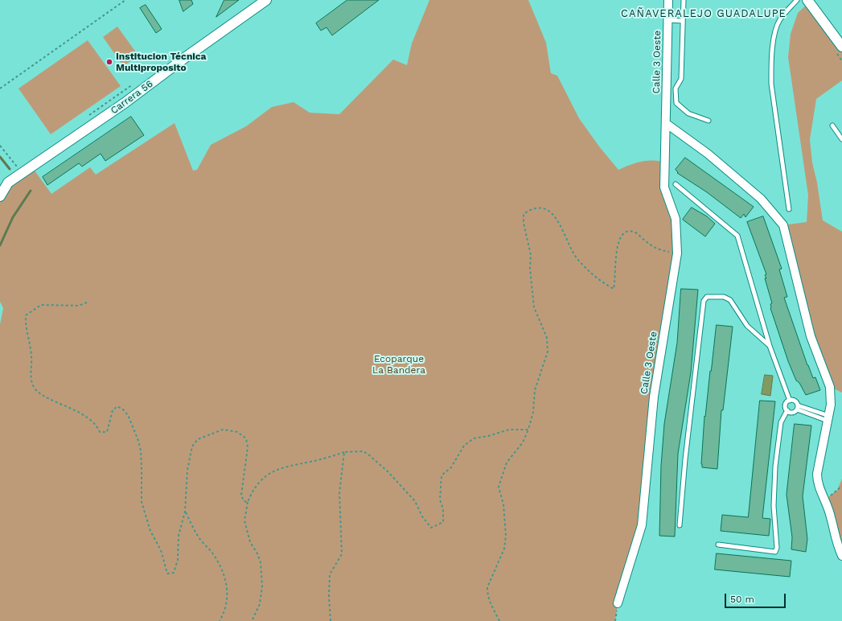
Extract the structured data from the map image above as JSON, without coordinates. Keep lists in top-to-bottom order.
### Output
{
  "streets": {
    "street": ["Calle 3 Oeste", "Carrera 56"]
  },
  "districts": ["CAÑAVERALEJO GUADALUPE"],
  "parks": ["Ecoparque La Bandera"],
  "places": ["Institucion Técnica Multiproposito"],
  "scale_bar": "50 m"
}
